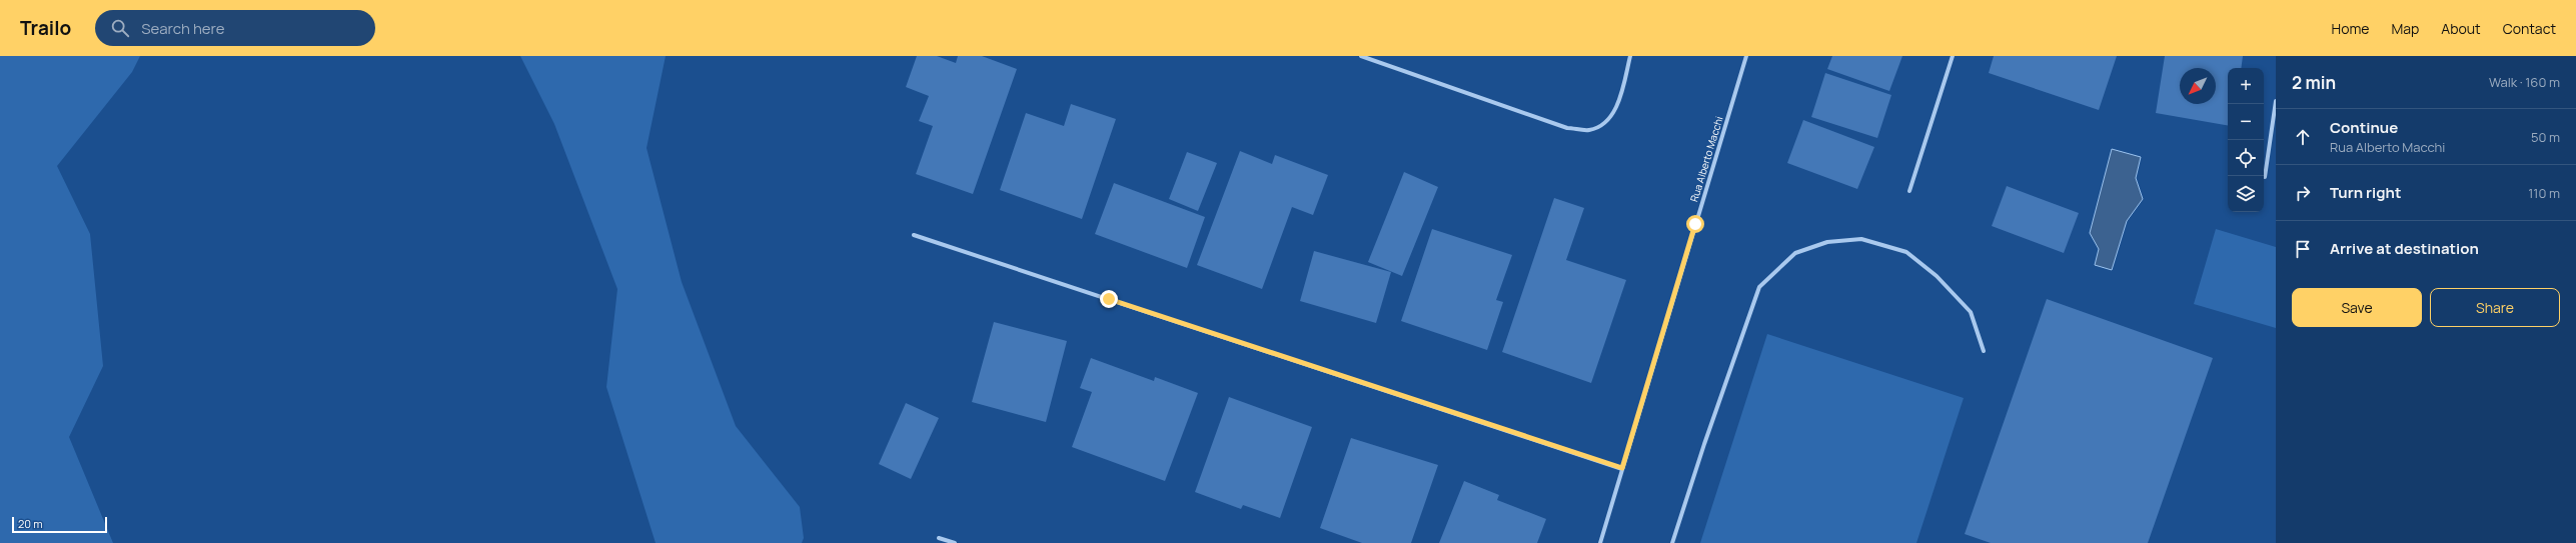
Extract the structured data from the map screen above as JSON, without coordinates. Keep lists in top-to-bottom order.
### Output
{
  "streets": {
    "street": ["Rua Alberto Macchi"]
  },
  "scale_bar": "20 m",
  "north": "bottom left",
  "page": {
    "header": "Trailo",
    "search": "Search here",
    "nav": [
      "Home",
      "Map",
      "About",
      "Contact"
    ],
    "heading": ["2 min", "Walk · 160 m"],
    "map_buttons": ["+", "−"],
    "list": [
      ["Continue", "Rua Alberto Macchi", "50 m"],
      ["Turn right", "110 m"],
      "Arrive at destination"
    ],
    "buttons": ["Save", "Share"],
    "scale": "20 m"
  }
}
